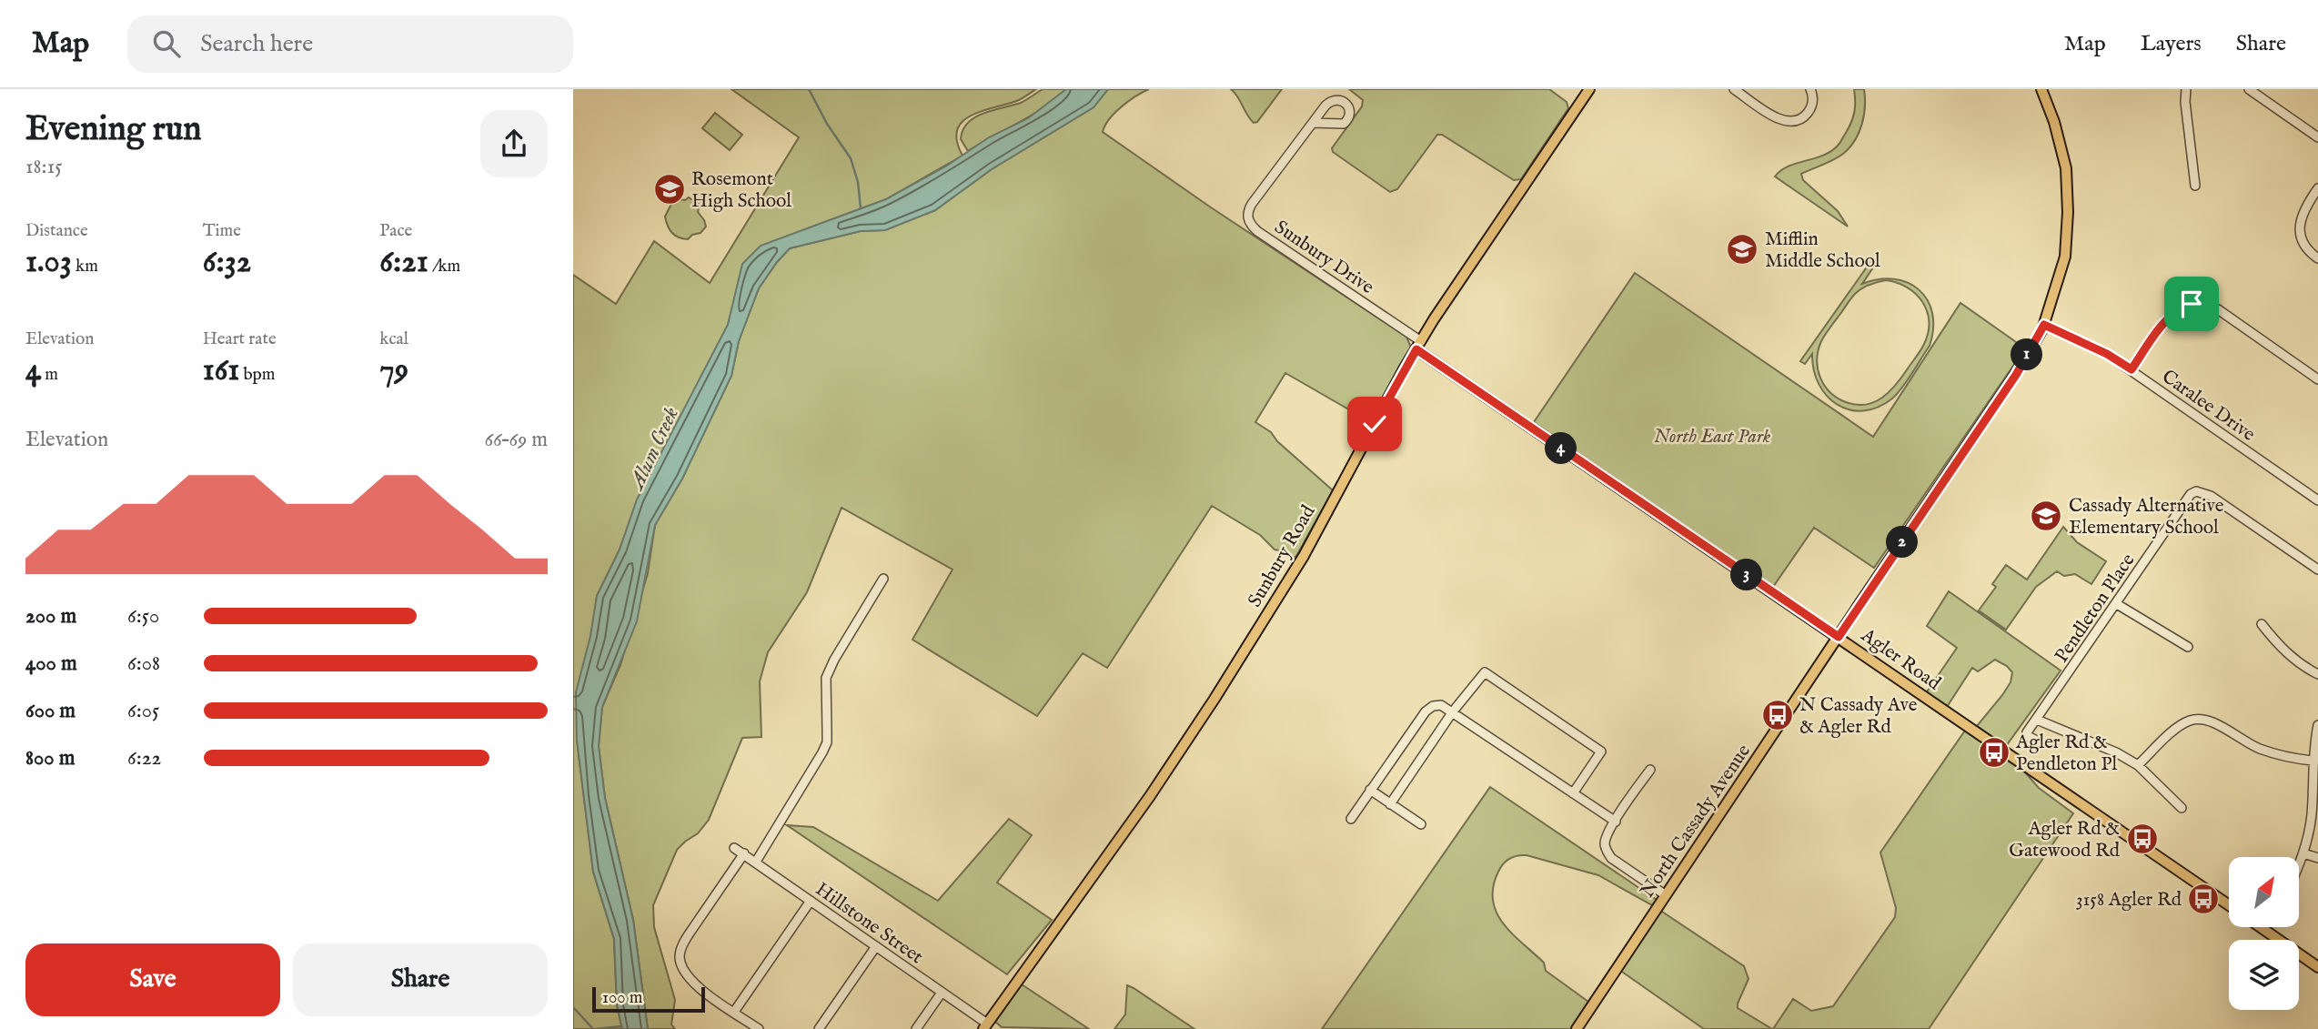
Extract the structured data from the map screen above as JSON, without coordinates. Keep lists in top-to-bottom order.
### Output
{
  "streets": {
    "main road": ["Sunbury Road", "Agler Road", "North Cassady Avenue"],
    "street": [
      "Sunbury Drive",
      "Caralee Drive",
      "Pendleton Place",
      "Hillstone Street"
    ]
  },
  "crossings": [
    ["Sunbury Drive", "Sunbury Road"],
    ["Sunbury Drive", "Agler Road"],
    ["Caralee Drive", "North Cassady Avenue"],
    ["Sunbury Road", "Agler Road"],
    ["Sunbury Road", "Hillstone Street"],
    ["Agler Road", "North Cassady Avenue"]
  ],
  "water": ["Alum Creek"],
  "parks": ["North East Park"],
  "places": {
    "school or university": ["Rosemont High School", "Mifflin Middle School", "Cassady Alternative Elementary School"],
    "bus stop": [
      "N Cassady Ave & Agler Rd",
      "Agler Rd & Pendleton Pl",
      "Agler Rd & Gatewood Rd",
      "3158 Agler Rd"
    ]
  },
  "scale_bar": "100 m",
  "north": "top right",
  "page": {
    "header": "Map",
    "search": "Search here",
    "nav": ["Map", "Layers", "Share"],
    "heading": ["Evening run", "18:15"],
    "stats": [
      ["Distance", "1.03 km"],
      ["Time", "6:32"],
      ["Pace", "6:21 /km"],
      ["Elevation", "4 m"],
      ["Heart rate", "161 bpm"],
      ["kcal", "79"]
    ],
    "pins": [
      "1",
      "4",
      "2",
      "3"
    ],
    "chart": ["Elevation", "66–69 m"],
    "list": [
      {
        "name": "200 m",
        "note": "6:50"
      },
      {
        "name": "400 m",
        "note": "6:08"
      },
      {
        "name": "600 m",
        "note": "6:05"
      },
      {
        "name": "800 m",
        "note": "6:22"
      }
    ],
    "buttons": ["Save", "Share"],
    "scale": "100 m"
  }
}
